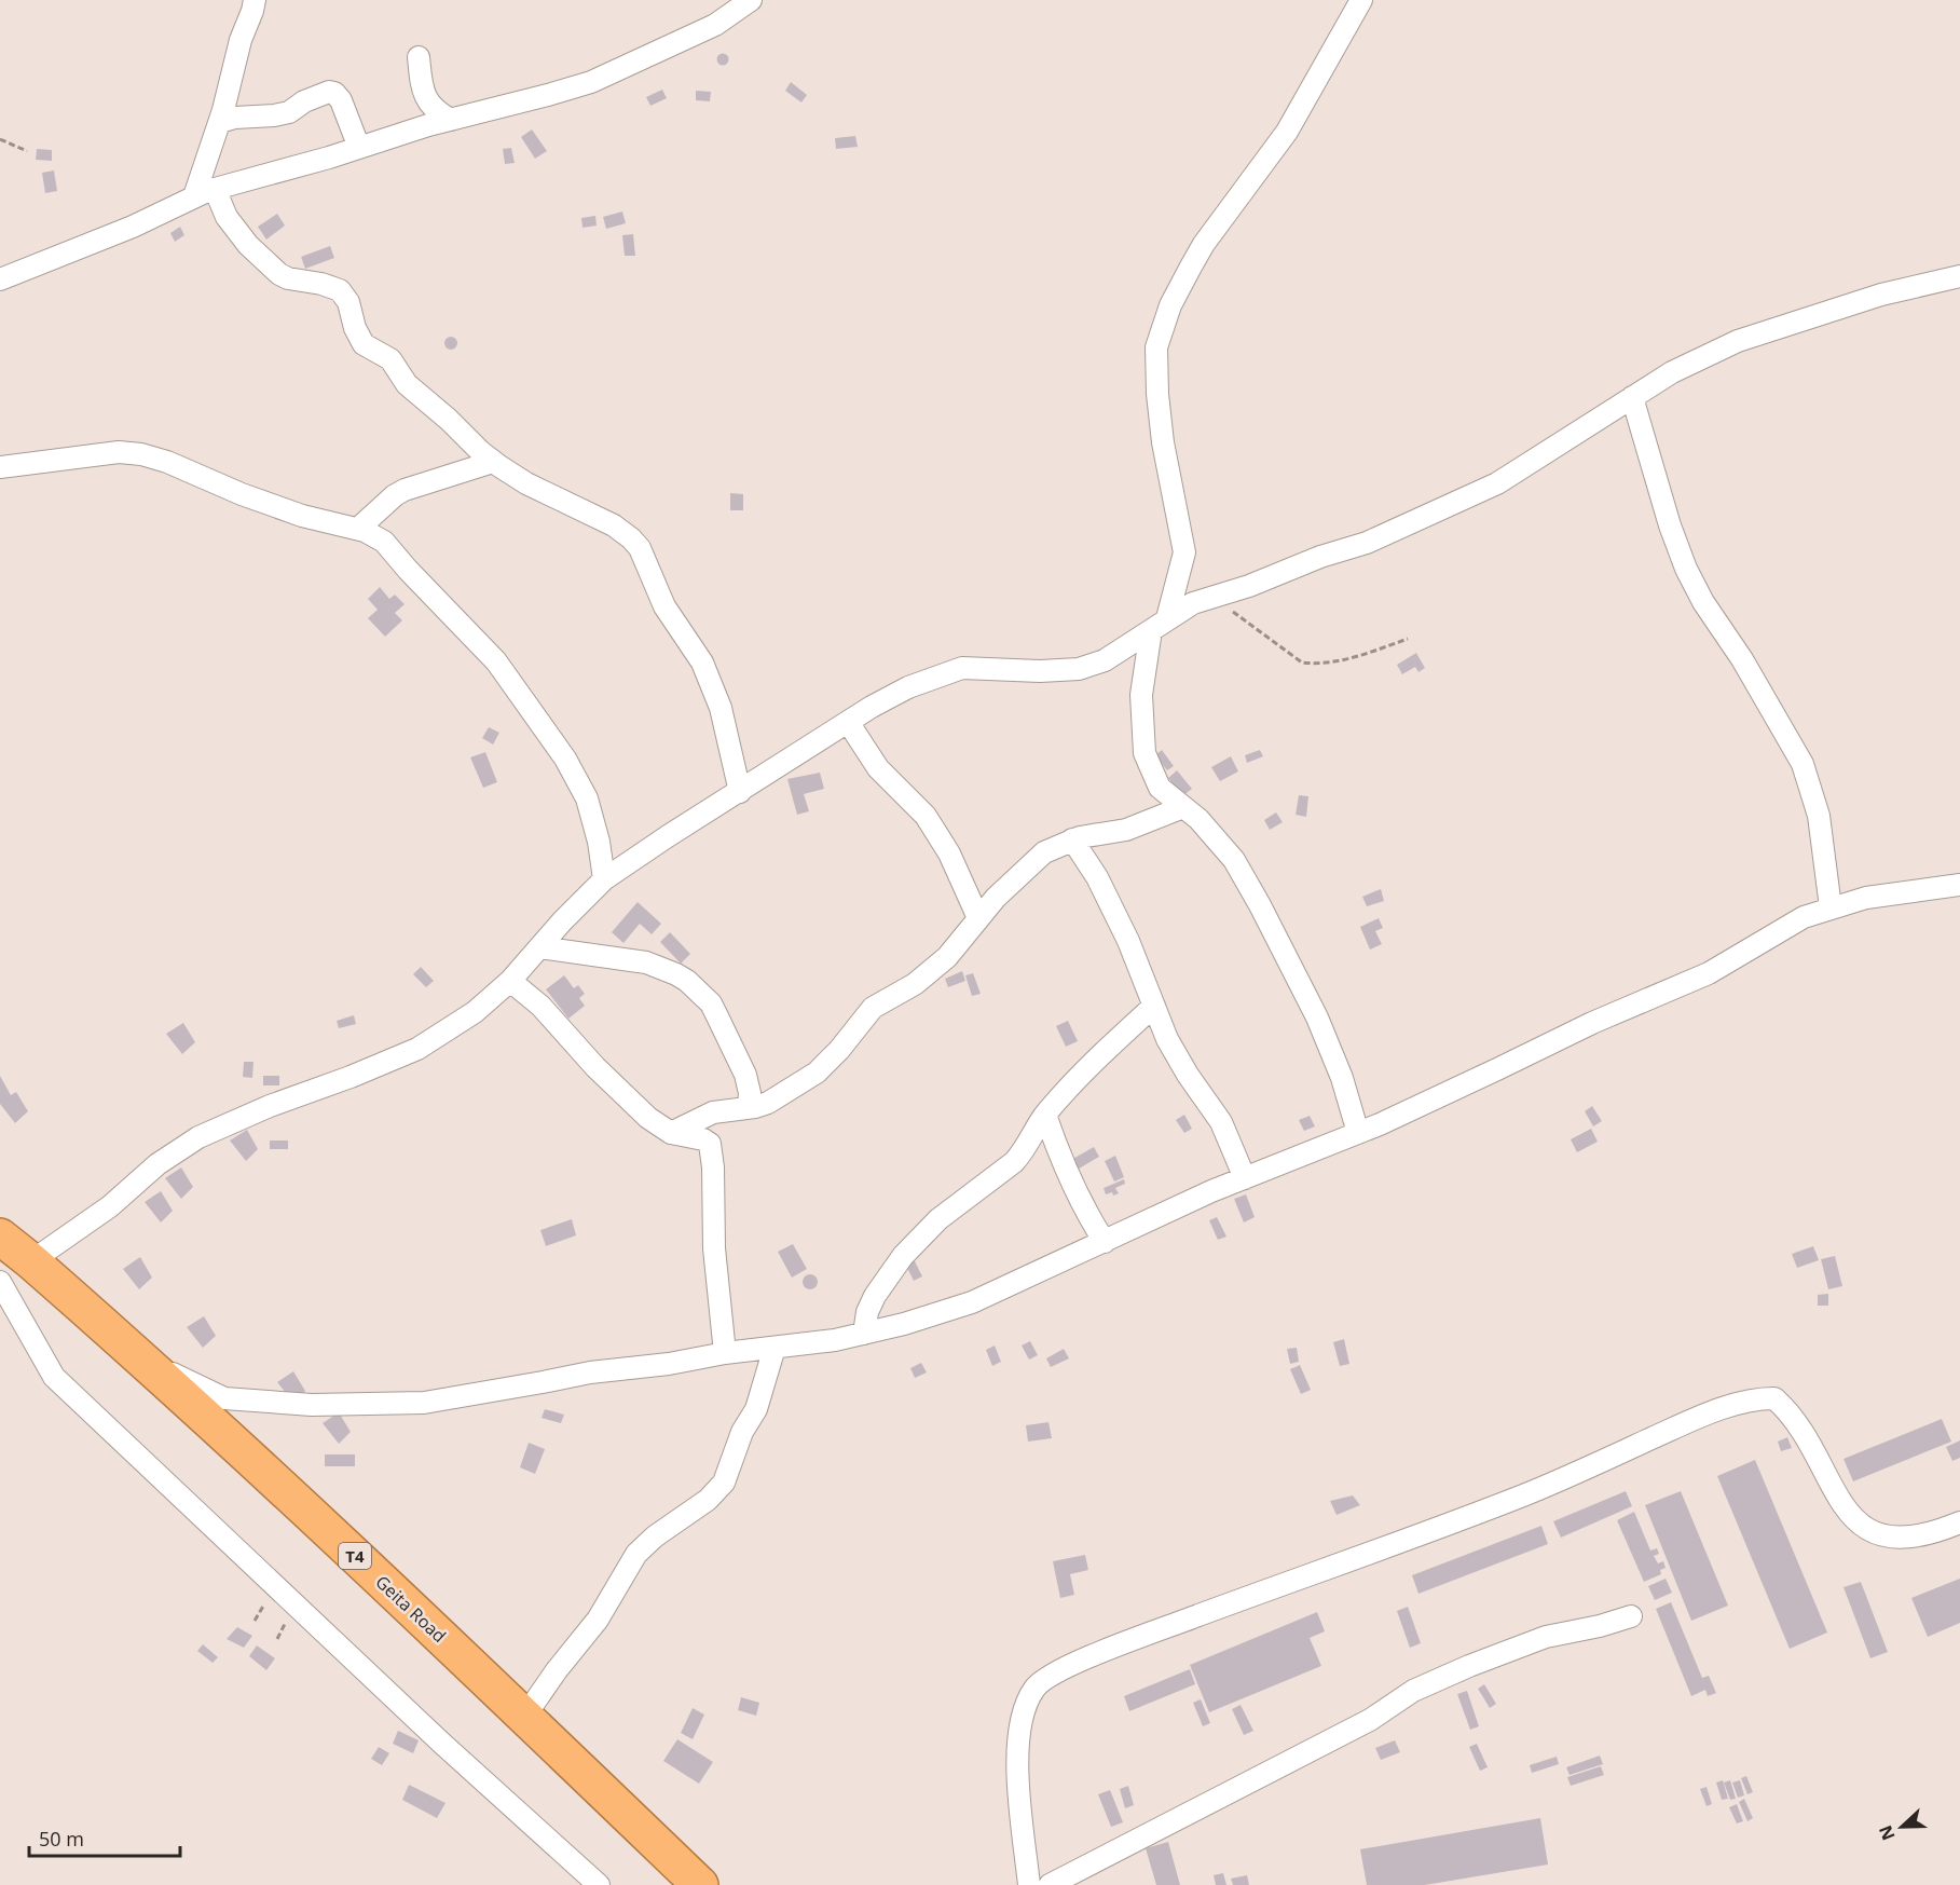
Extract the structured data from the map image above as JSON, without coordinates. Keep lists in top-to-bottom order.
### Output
{
  "streets": {
    "highway": ["T4", "Geita Road"]
  },
  "scale_bar": "50 m",
  "north": "left"
}
